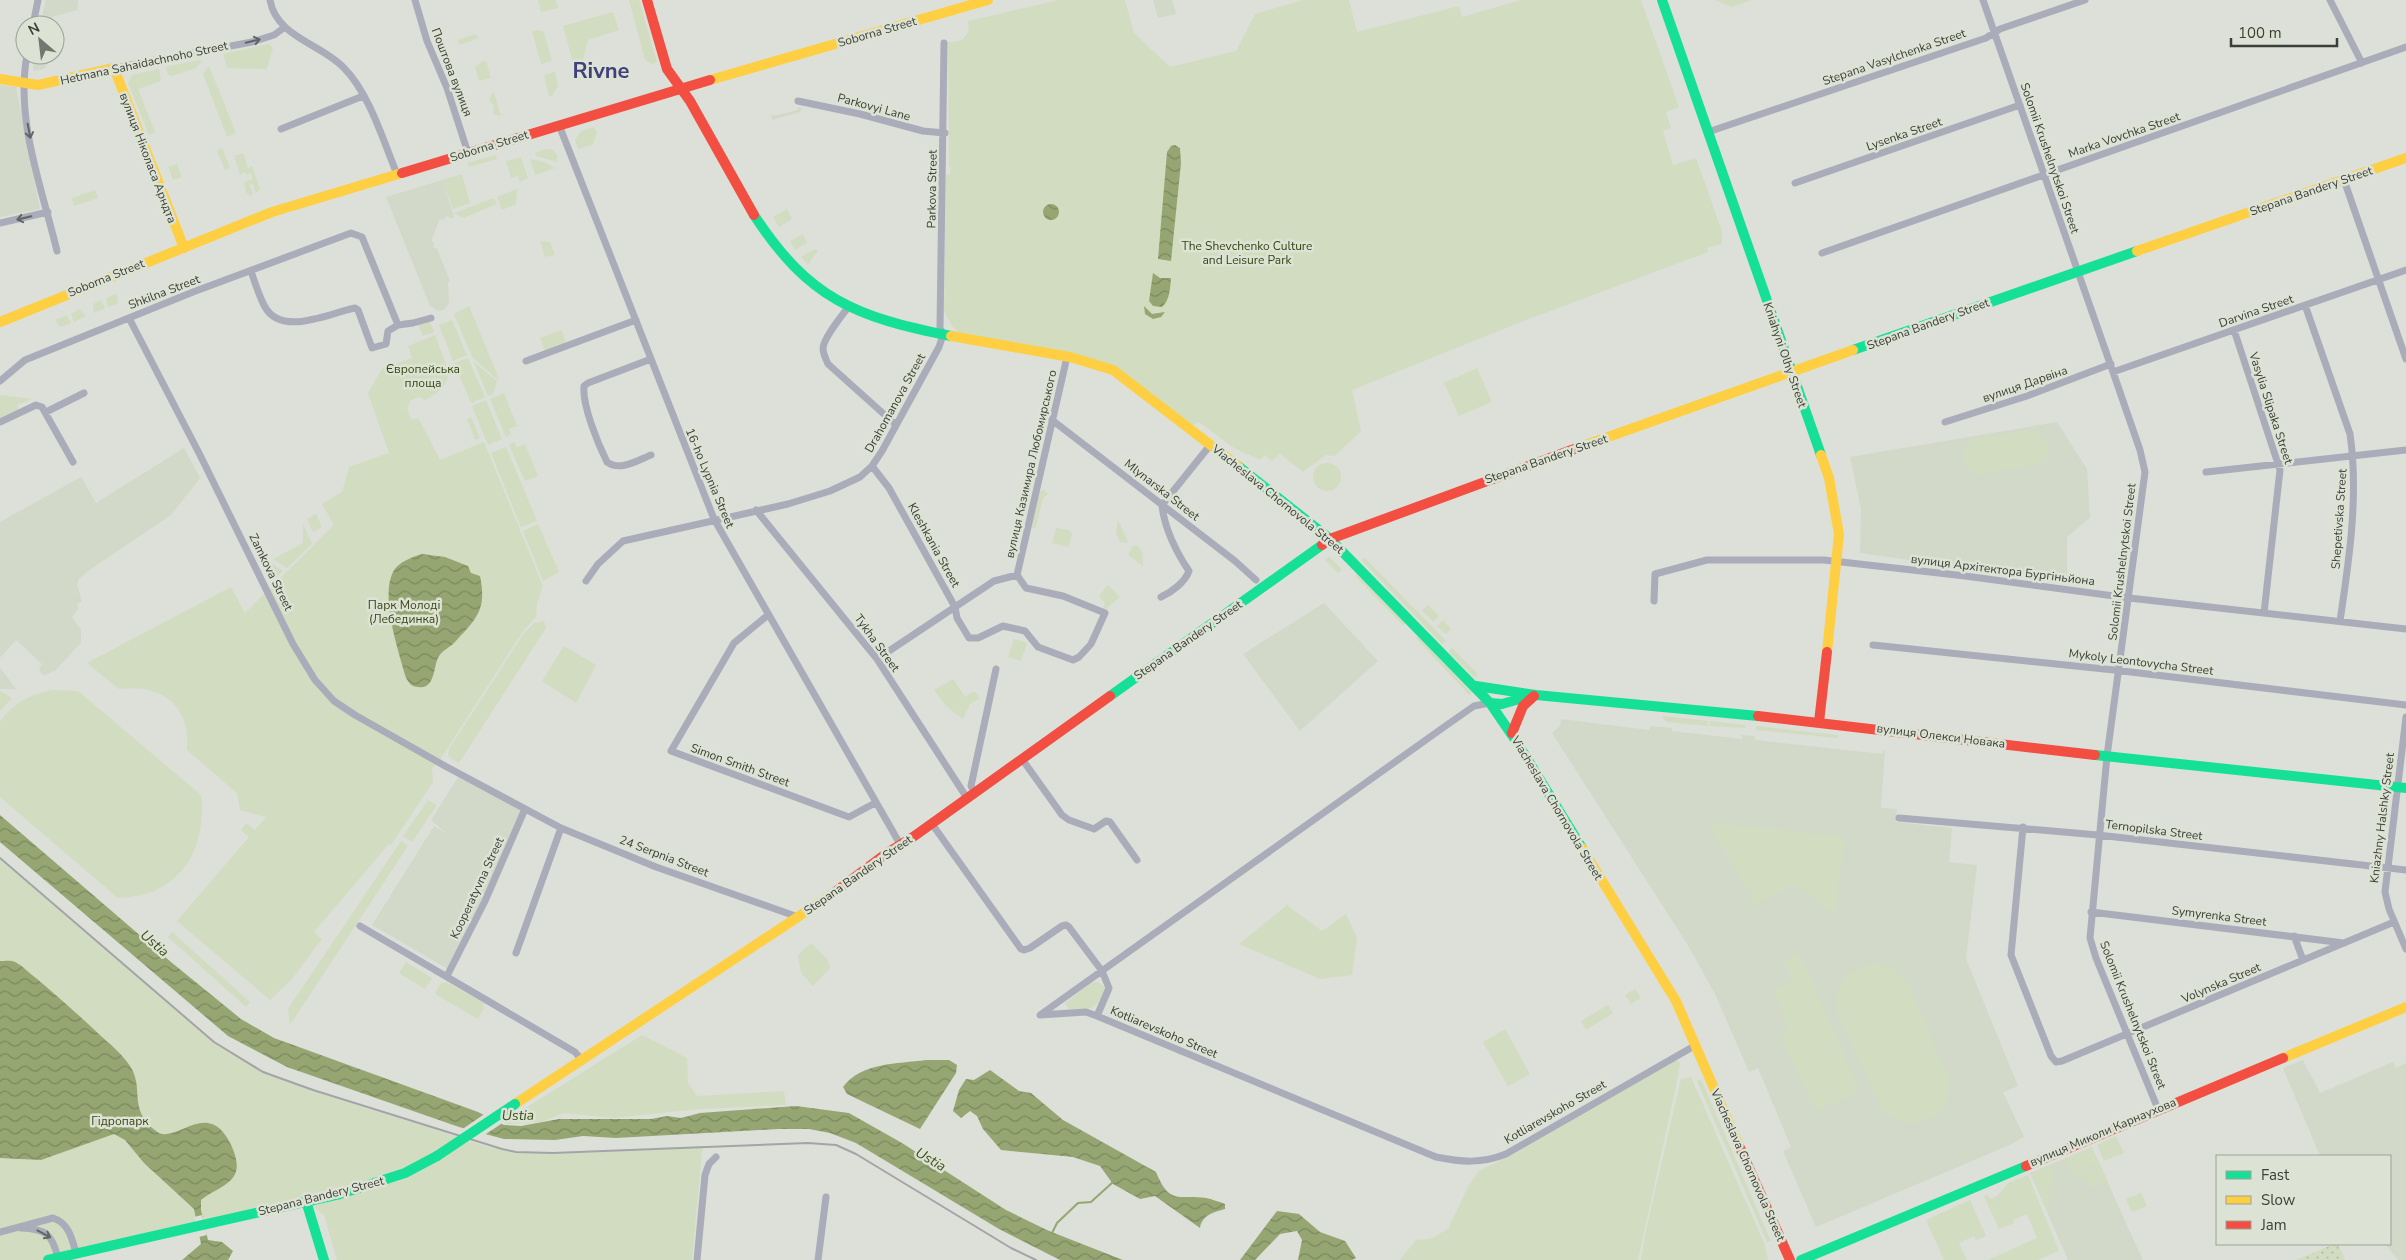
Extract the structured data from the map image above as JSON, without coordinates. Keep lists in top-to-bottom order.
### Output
{
  "streets": {
    "main road": [
      "Soborna Street",
      "Hetmana Sahaidachnoho Street",
      "вулиця Ніколаса Арндта",
      "Stepana Bandery Street",
      "Kniahyni Olhy Street",
      "Viacheslava Chornovola Street",
      "вулиця Олекси Новака",
      "вулиця Миколи Карнаухова"
    ],
    "street": [
      "Stepana Vasylchenka Street",
      "Поштова вулиця",
      "Parkovyi Lane",
      "Lysenka Street",
      "Marka Vovchka Street",
      "Solomii Krushelnytskoi Street",
      "Parkova Street",
      "Shkilna Street",
      "Darvina Street",
      "вулиця Дарвіна",
      "Drahomanova Street",
      "Vasylia Slipaka Street",
      "вулиця Казимира Любомирського",
      "16-ho Lypnia Street",
      "Mlynarska Street",
      "Shepetivska Street",
      "Kleshkania Street",
      "вулиця Архітектора Бургіньйона",
      "Zamkova Street",
      "Tykha Street",
      "Mykoly Leontovycha Street",
      "Simon Smith Street",
      "Kniazhny Halshky Street",
      "Ternopilska Street",
      "24 Serpnia Street",
      "Kooperatyvna Street",
      "Symyrenka Street",
      "Volynska Street",
      "Kotliarevskoho Street"
    ]
  },
  "crossings": [
    ["Soborna Street", "Поштова вулиця"],
    ["Soborna Street", "вулиця Ніколаса Арндта"],
    ["Soborna Street", "16-ho Lypnia Street"],
    ["Stepana Vasylchenka Street", "Solomii Krushelnytskoi Street"],
    ["Stepana Vasylchenka Street", "Kniahyni Olhy Street"],
    ["Hetmana Sahaidachnoho Street", "вулиця Ніколаса Арндта"],
    ["Parkovyi Lane", "Parkova Street"],
    ["Lysenka Street", "Solomii Krushelnytskoi Street"],
    ["Marka Vovchka Street", "Solomii Krushelnytskoi Street"],
    ["Solomii Krushelnytskoi Street", "Stepana Bandery Street"],
    ["Solomii Krushelnytskoi Street", "Darvina Street"],
    ["Solomii Krushelnytskoi Street", "вулиця Дарвіна"],
    ["Solomii Krushelnytskoi Street", "вулиця Архітектора Бургіньйона"],
    ["Solomii Krushelnytskoi Street", "Mykoly Leontovycha Street"],
    ["Solomii Krushelnytskoi Street", "вулиця Олекси Новака"],
    ["Solomii Krushelnytskoi Street", "Ternopilska Street"],
    ["Solomii Krushelnytskoi Street", "Symyrenka Street"],
    ["Solomii Krushelnytskoi Street", "Volynska Street"],
    ["Solomii Krushelnytskoi Street", "вулиця Миколи Карнаухова"],
    ["Parkova Street", "Drahomanova Street"],
    ["Parkova Street", "Viacheslava Chornovola Street"],
    ["Stepana Bandery Street", "Kniahyni Olhy Street"],
    ["Stepana Bandery Street", "16-ho Lypnia Street"],
    ["Stepana Bandery Street", "Viacheslava Chornovola Street"],
    ["Stepana Bandery Street", "Tykha Street"],
    ["Stepana Bandery Street", "24 Serpnia Street"],
    ["Shkilna Street", "Zamkova Street"],
    ["Darvina Street", "Vasylia Slipaka Street"],
    ["Darvina Street", "Shepetivska Street"],
    ["Kniahyni Olhy Street", "вулиця Архітектора Бургіньйона"],
    ["Kniahyni Olhy Street", "вулиця Олекси Новака"],
    ["Drahomanova Street", "16-ho Lypnia Street"],
    ["Drahomanova Street", "Viacheslava Chornovola Street"],
    ["Drahomanova Street", "Kleshkania Street"],
    ["Drahomanova Street", "Tykha Street"],
    ["Vasylia Slipaka Street", "вулиця Архітектора Бургіньйона"],
    ["вулиця Казимира Любомирського", "Mlynarska Street"],
    ["вулиця Казимира Любомирського", "Viacheslava Chornovola Street"],
    ["вулиця Казимира Любомирського", "Kleshkania Street"],
    ["16-ho Lypnia Street", "Simon Smith Street"],
    ["Viacheslava Chornovola Street", "вулиця Олекси Новака"],
    ["Viacheslava Chornovola Street", "Kotliarevskoho Street"],
    ["Shepetivska Street", "вулиця Архітектора Бургіньйона"],
    ["Zamkova Street", "24 Serpnia Street"],
    ["Zamkova Street", "Kooperatyvna Street"],
    ["вулиця Олекси Новака", "Kniazhny Halshky Street"],
    ["Kniazhny Halshky Street", "Ternopilska Street"],
    ["Kniazhny Halshky Street", "Volynska Street"],
    ["Ternopilska Street", "Volynska Street"],
    ["24 Serpnia Street", "Kooperatyvna Street"],
    ["Symyrenka Street", "Volynska Street"]
  ],
  "one_way": ["Hetmana Sahaidachnoho Street"],
  "districts": ["Rivne"],
  "water": ["Ustia"],
  "parks": [
    "The Shevchenko Culture and Leisure Park",
    "Європейська площа",
    "Парк Молоді (Лебединка)",
    "Гідропарк"
  ],
  "legend": ["Fast", "Slow", "Jam"],
  "scale_bar": "100 m",
  "north": "top left"
}
